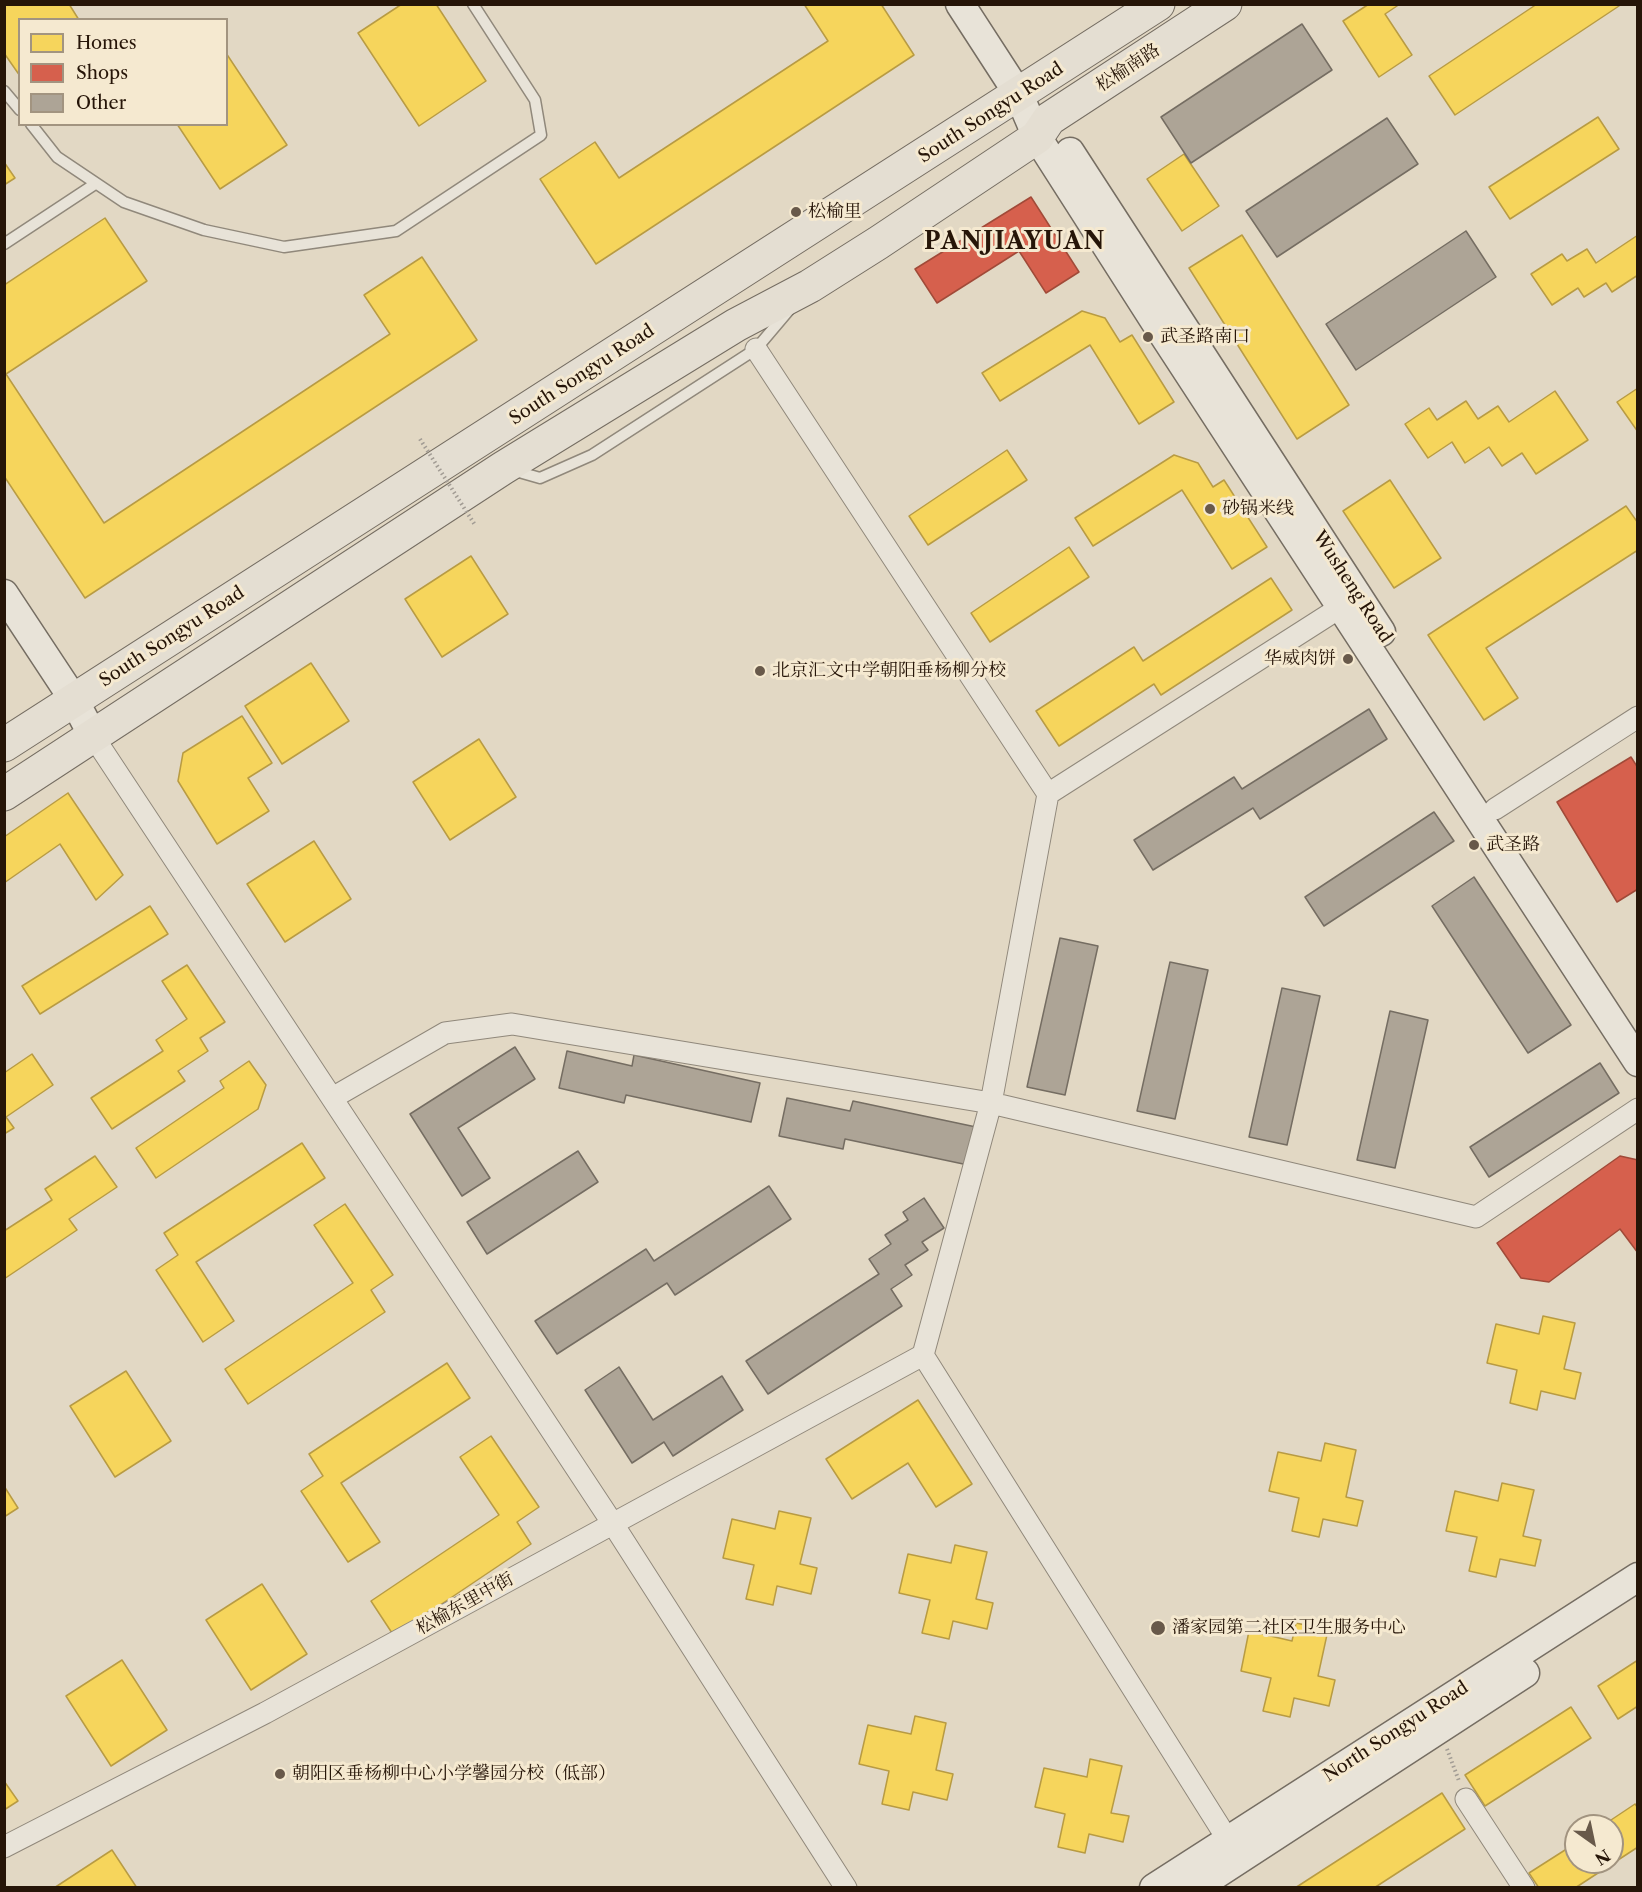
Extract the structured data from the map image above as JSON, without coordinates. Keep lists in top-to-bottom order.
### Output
{
  "streets": {
    "main road": ["松榆南路", "South Songyu Road"],
    "street": ["Wusheng Road", "松榆东里中街", "North Songyu Road"]
  },
  "crossings": [
    ["松榆南路", "South Songyu Road"],
    ["松榆南路", "Wusheng Road"],
    ["South Songyu Road", "Wusheng Road"]
  ],
  "districts": ["PANJIAYUAN"],
  "places": [
    "松榆里",
    "武圣路南口",
    "砂锅米线",
    "华威肉饼",
    "北京汇文中学朝阳垂杨柳分校",
    "武圣路",
    "潘家园第二社区卫生服务中心",
    "朝阳区垂杨柳中心小学馨园分校（低部）"
  ],
  "legend": ["Homes", "Shops", "Other"],
  "north": "bottom right"
}
